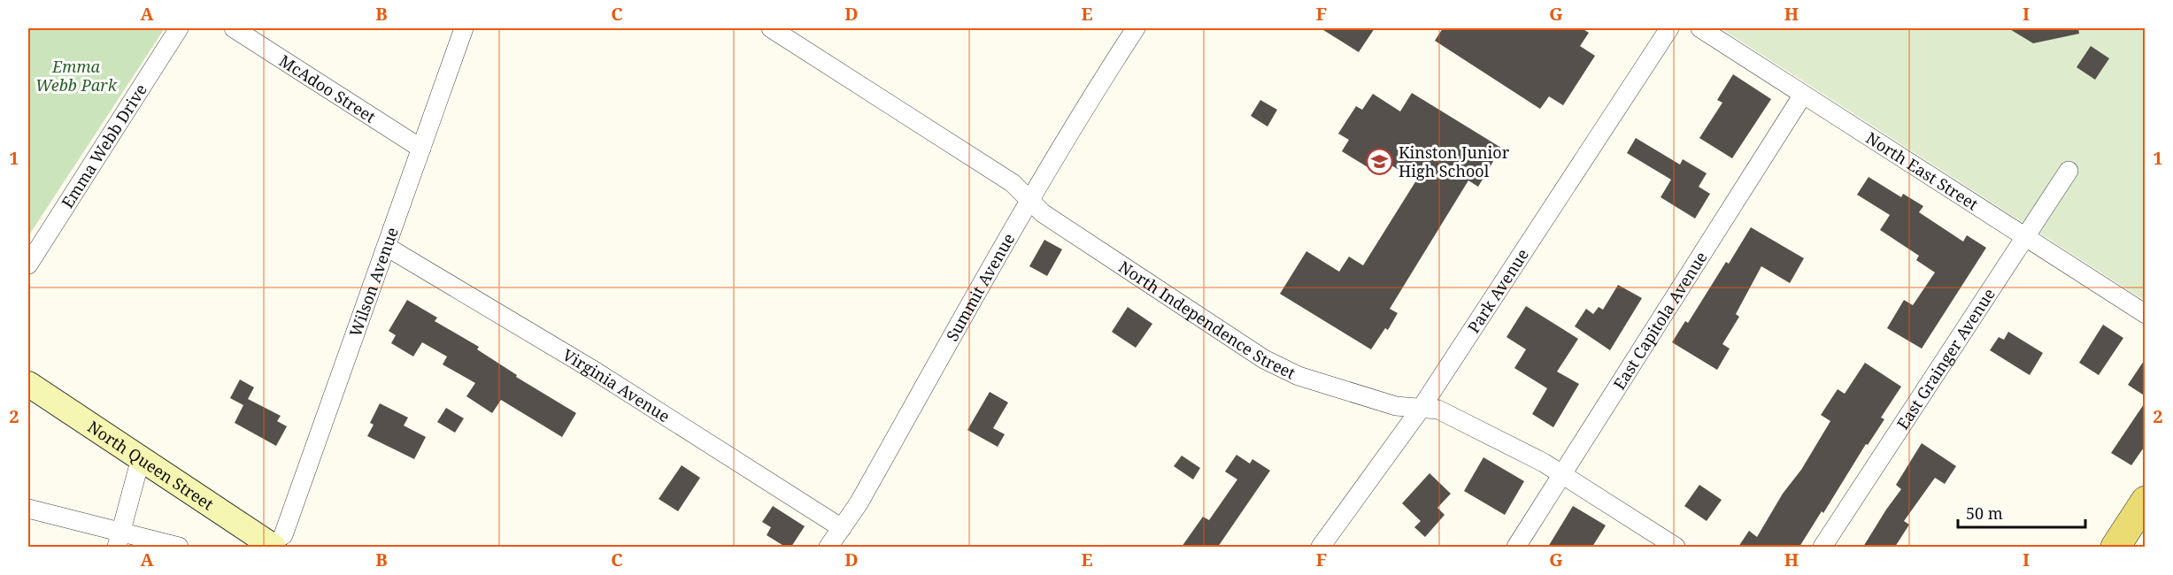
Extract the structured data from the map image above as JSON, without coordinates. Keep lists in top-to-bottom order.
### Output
{
  "streets": {
    "main road": ["North Queen Street"],
    "street": [
      "McAdoo Street",
      "Emma Webb Drive",
      "North East Street",
      "Wilson Avenue",
      "Summit Avenue",
      "Park Avenue",
      "North Independence Street",
      "East Capitola Avenue",
      "East Grainger Avenue",
      "Virginia Avenue"
    ]
  },
  "crossings": [
    ["McAdoo Street", "Wilson Avenue"],
    ["North East Street", "East Capitola Avenue"],
    ["North East Street", "East Grainger Avenue"],
    ["Wilson Avenue", "Virginia Avenue"],
    ["Wilson Avenue", "North Queen Street"],
    ["Summit Avenue", "North Independence Street"],
    ["Summit Avenue", "Virginia Avenue"],
    ["Park Avenue", "North Independence Street"],
    ["North Independence Street", "East Capitola Avenue"]
  ],
  "parks": ["Emma Webb Park"],
  "places": {
    "school or university": ["Kinston Junior High School"]
  },
  "scale_bar": "50 m",
  "grid": {
    "columns": [
      "A",
      "B",
      "C",
      "D",
      "E",
      "F",
      "G",
      "H",
      "I"
    ],
    "rows": ["1", "2"]
  }
}
